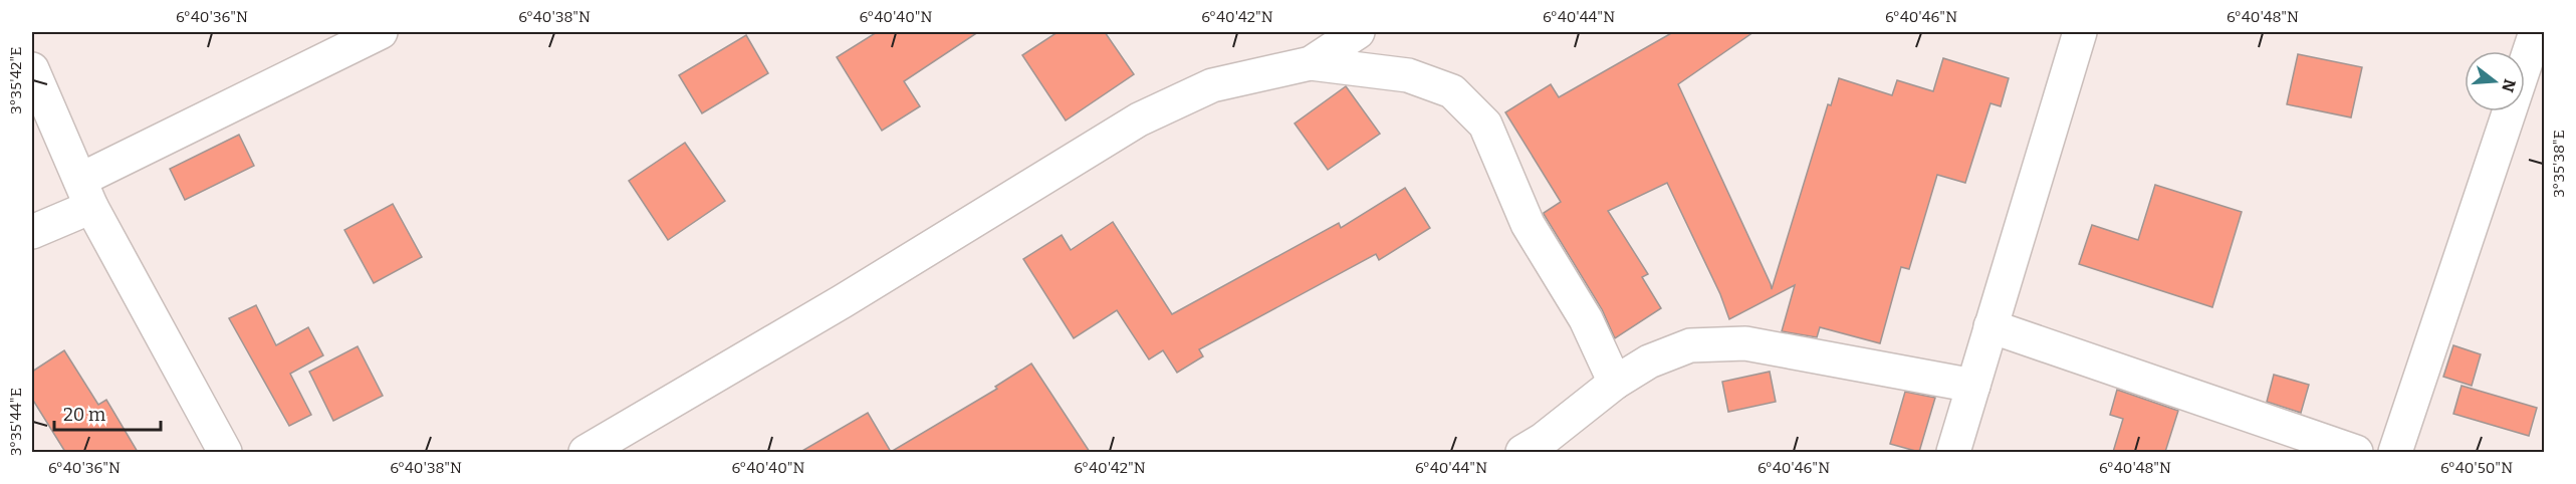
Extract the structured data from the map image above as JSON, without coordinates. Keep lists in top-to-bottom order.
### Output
{
  "scale_bar": "20 m",
  "north": "right",
  "coordinates": [
    "6°40'36\"N",
    "6°40'38\"N",
    "6°40'40\"N",
    "6°40'42\"N",
    "6°40'44\"N",
    "6°40'46\"N",
    "6°40'48\"N",
    "3°35'42\"E",
    "3°35'38\"E",
    "3°35'44\"E",
    "6°40'50\"N"
  ]
}
